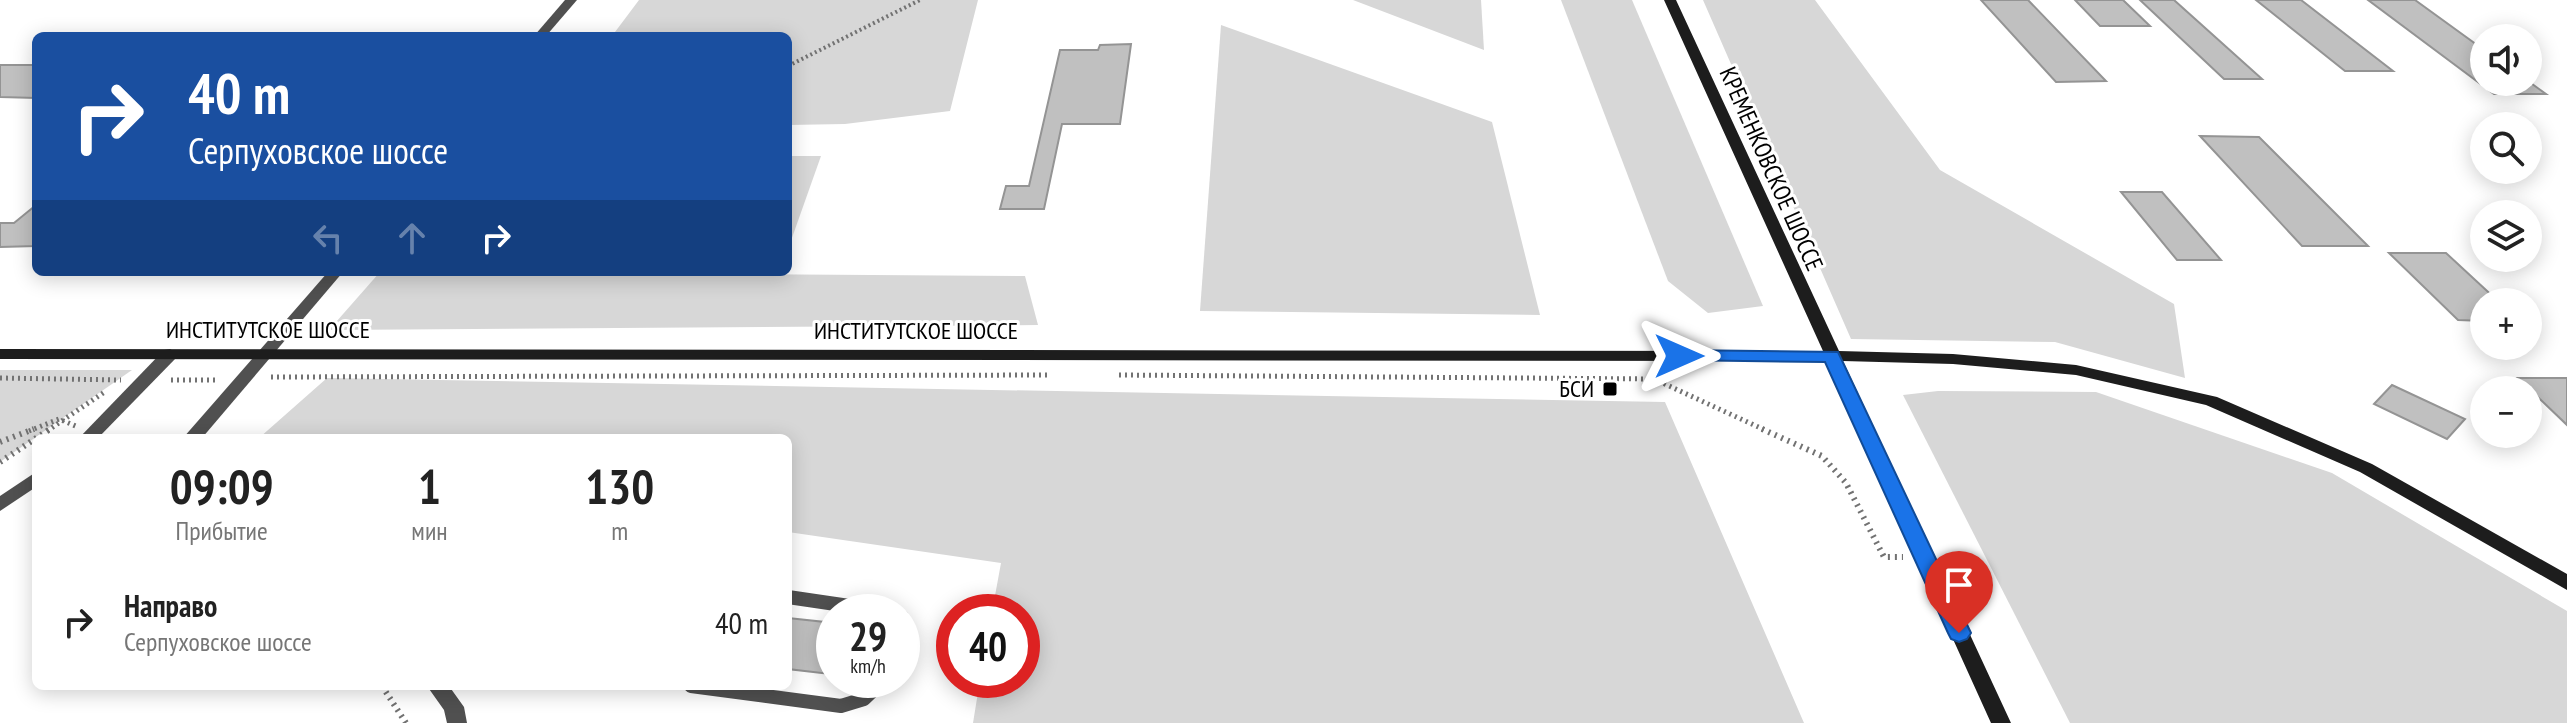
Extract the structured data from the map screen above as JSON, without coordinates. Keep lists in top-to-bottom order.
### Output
{
  "streets": {
    "street": ["КРЕМЕНКОВСКОЕ ШОССЕ", "ИНСТИТУТСКОЕ ШОССЕ"]
  },
  "crossings": [
    ["КРЕМЕНКОВСКОЕ ШОССЕ", "ИНСТИТУТСКОЕ ШОССЕ"]
  ],
  "places": {
    "transit": ["БСИ"]
  },
  "page": {
    "map_buttons": ["+", "−"],
    "turn": ["40 m", "Серпуховское шоссе"],
    "eta": [
      "09:09",
      "Прибытие",
      "1",
      "мин",
      "130",
      "m"
    ],
    "list": [
      {
        "name": "Направо",
        "note": "Серпуховское шоссе",
        "value": "40 m"
      }
    ],
    "speed": "29 km/h",
    "limit": "40"
  }
}
